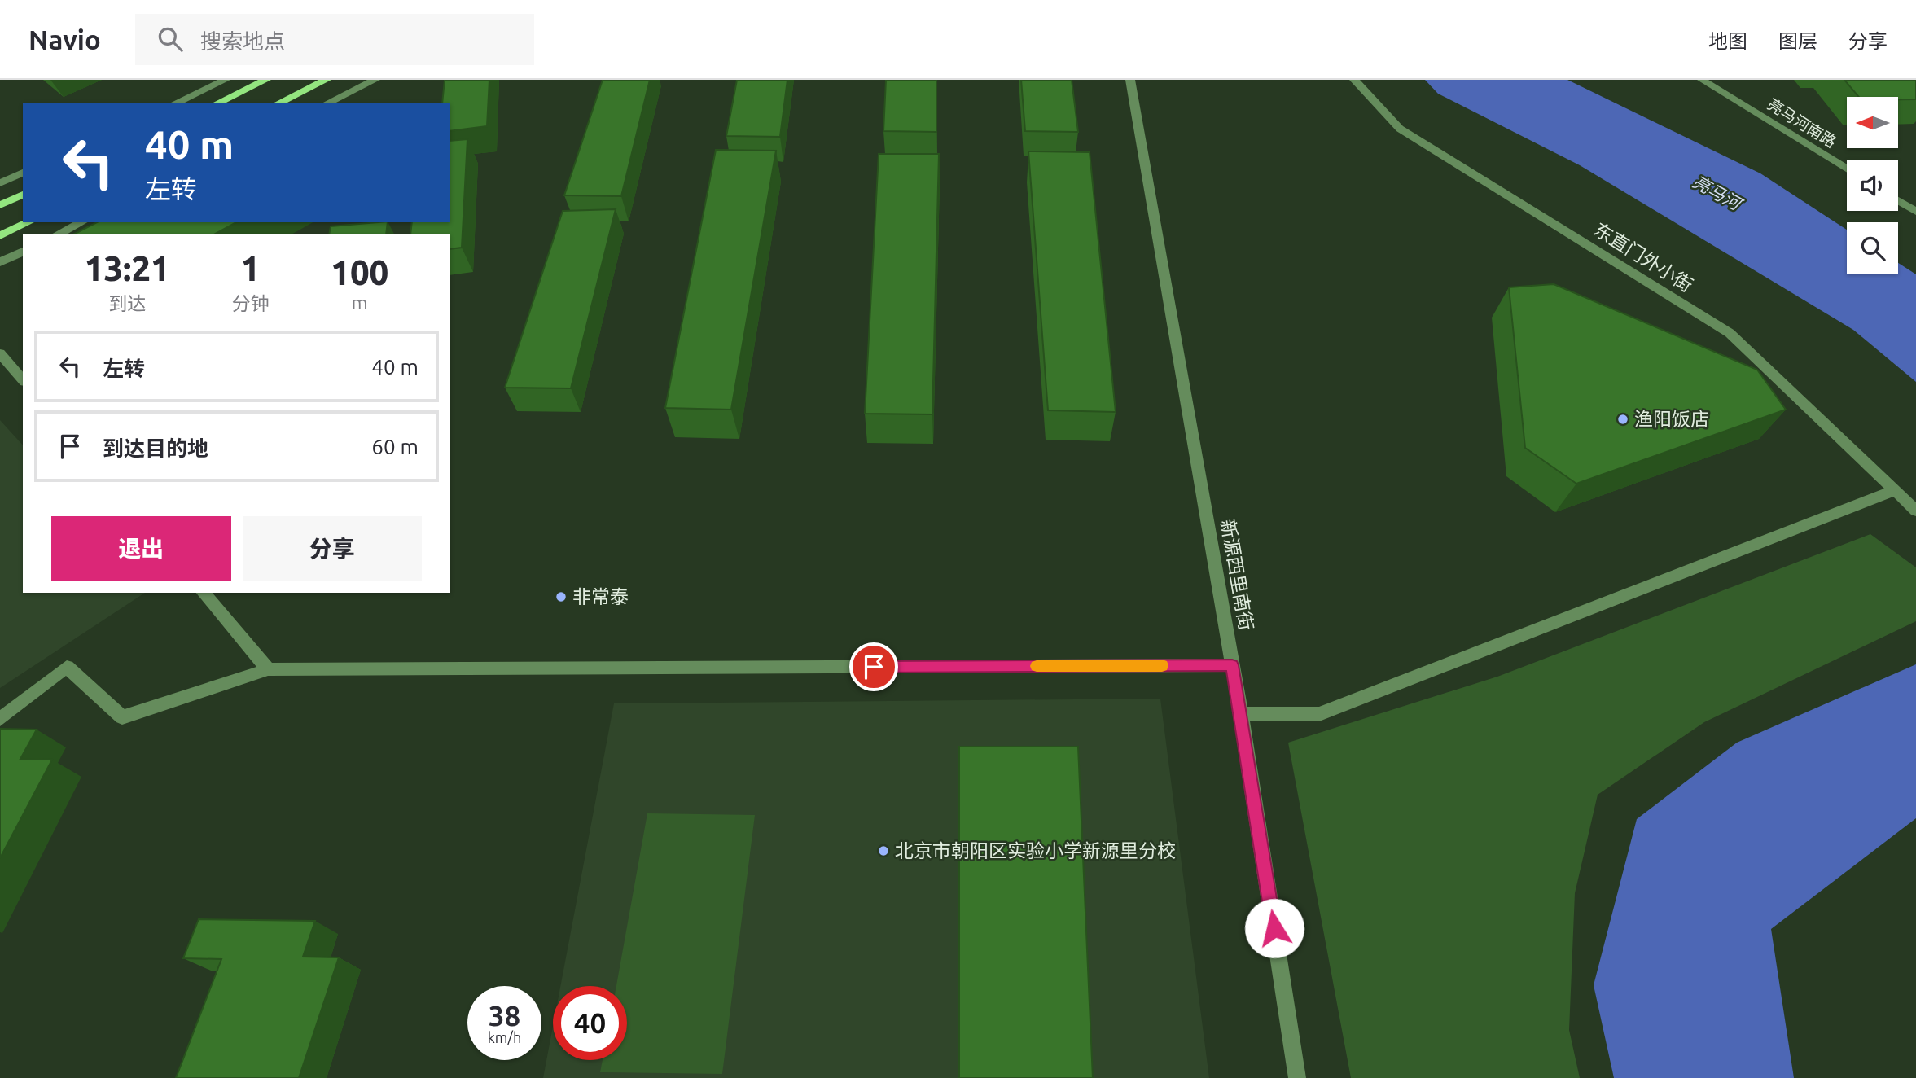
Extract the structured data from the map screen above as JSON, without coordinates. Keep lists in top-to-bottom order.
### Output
{
  "streets": {
    "street": ["亮马河南路", "东直门外小街", "新源西里南街"]
  },
  "water": ["亮马河"],
  "places": ["渔阳饭店", "非常泰", "北京市朝阳区实验小学新源里分校"],
  "north": "left",
  "page": {
    "header": "Navio",
    "search": "搜索地点",
    "nav": ["地图", "图层", "分享"],
    "turn": ["40 m", "左转"],
    "eta": [
      "13:21",
      "到达",
      "1",
      "分钟",
      "100",
      "m"
    ],
    "list": [
      {
        "name": "左转",
        "value": "40 m"
      },
      {
        "name": "到达目的地",
        "value": "60 m"
      }
    ],
    "buttons": ["退出", "分享"],
    "speed": "38 km/h",
    "limit": "40"
  }
}
